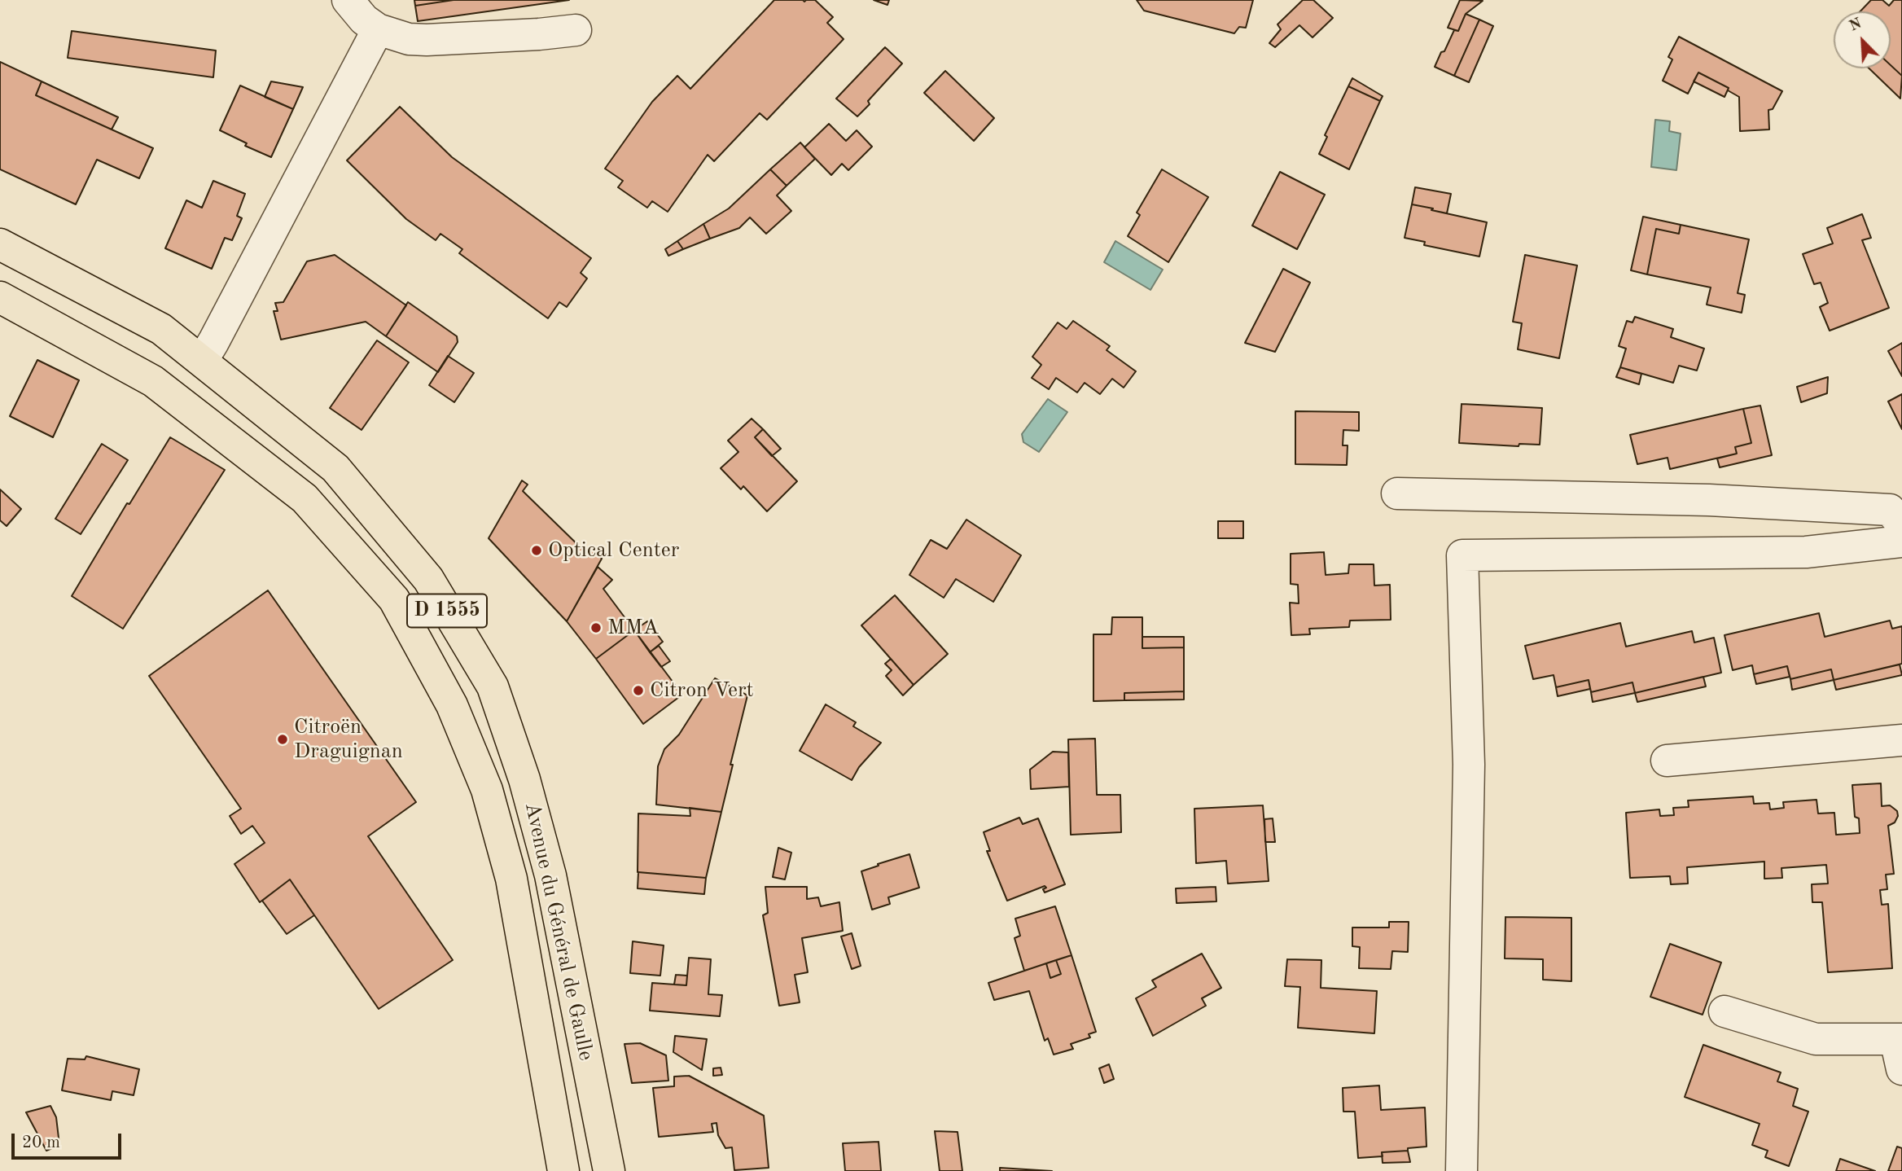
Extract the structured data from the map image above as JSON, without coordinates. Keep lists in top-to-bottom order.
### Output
{
  "streets": {
    "main road": ["D 1555", "Avenue du Général de Gaulle"]
  },
  "places": [
    "Optical Center",
    "MMA",
    "Citron Vert",
    "Citroën Draguignan"
  ],
  "scale_bar": "20 m",
  "north": "top left"
}
